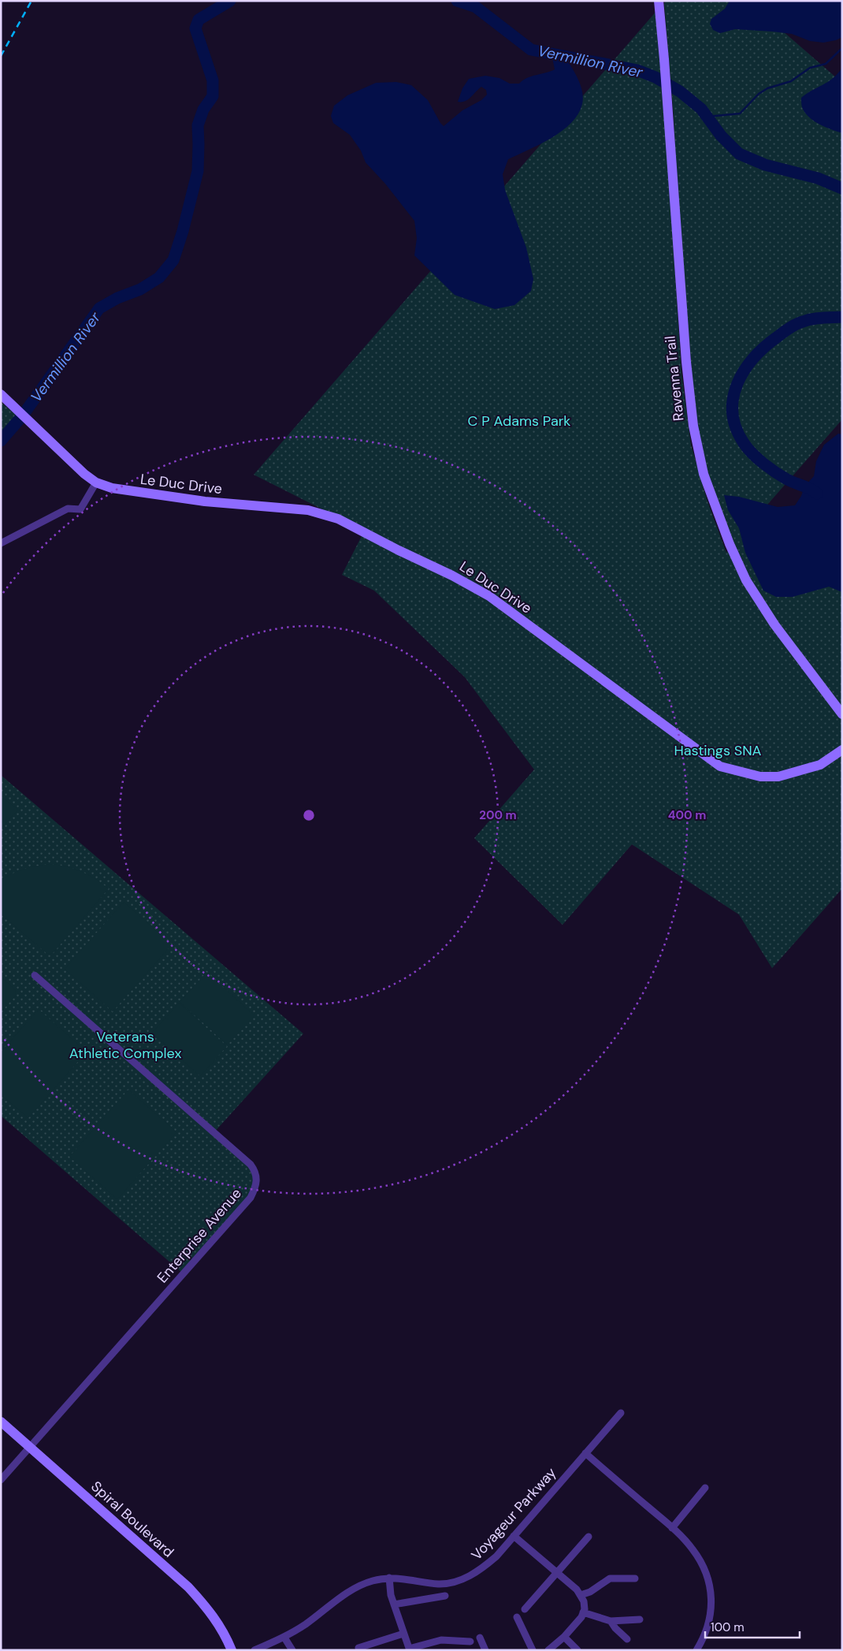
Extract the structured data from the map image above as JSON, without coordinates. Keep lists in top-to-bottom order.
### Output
{
  "streets": {
    "street": [
      "Ravenna Trail",
      "Le Duc Drive",
      "Enterprise Avenue",
      "Voyageur Parkway",
      "Spiral Boulevard"
    ]
  },
  "crossings": [
    ["Enterprise Avenue", "Spiral Boulevard"]
  ],
  "water": ["Vermillion River"],
  "parks": ["C P Adams Park", "Hastings SNA", "Veterans Athletic Complex"],
  "scale_bar": "100 m",
  "rings": ["200 m", "400 m"]
}
